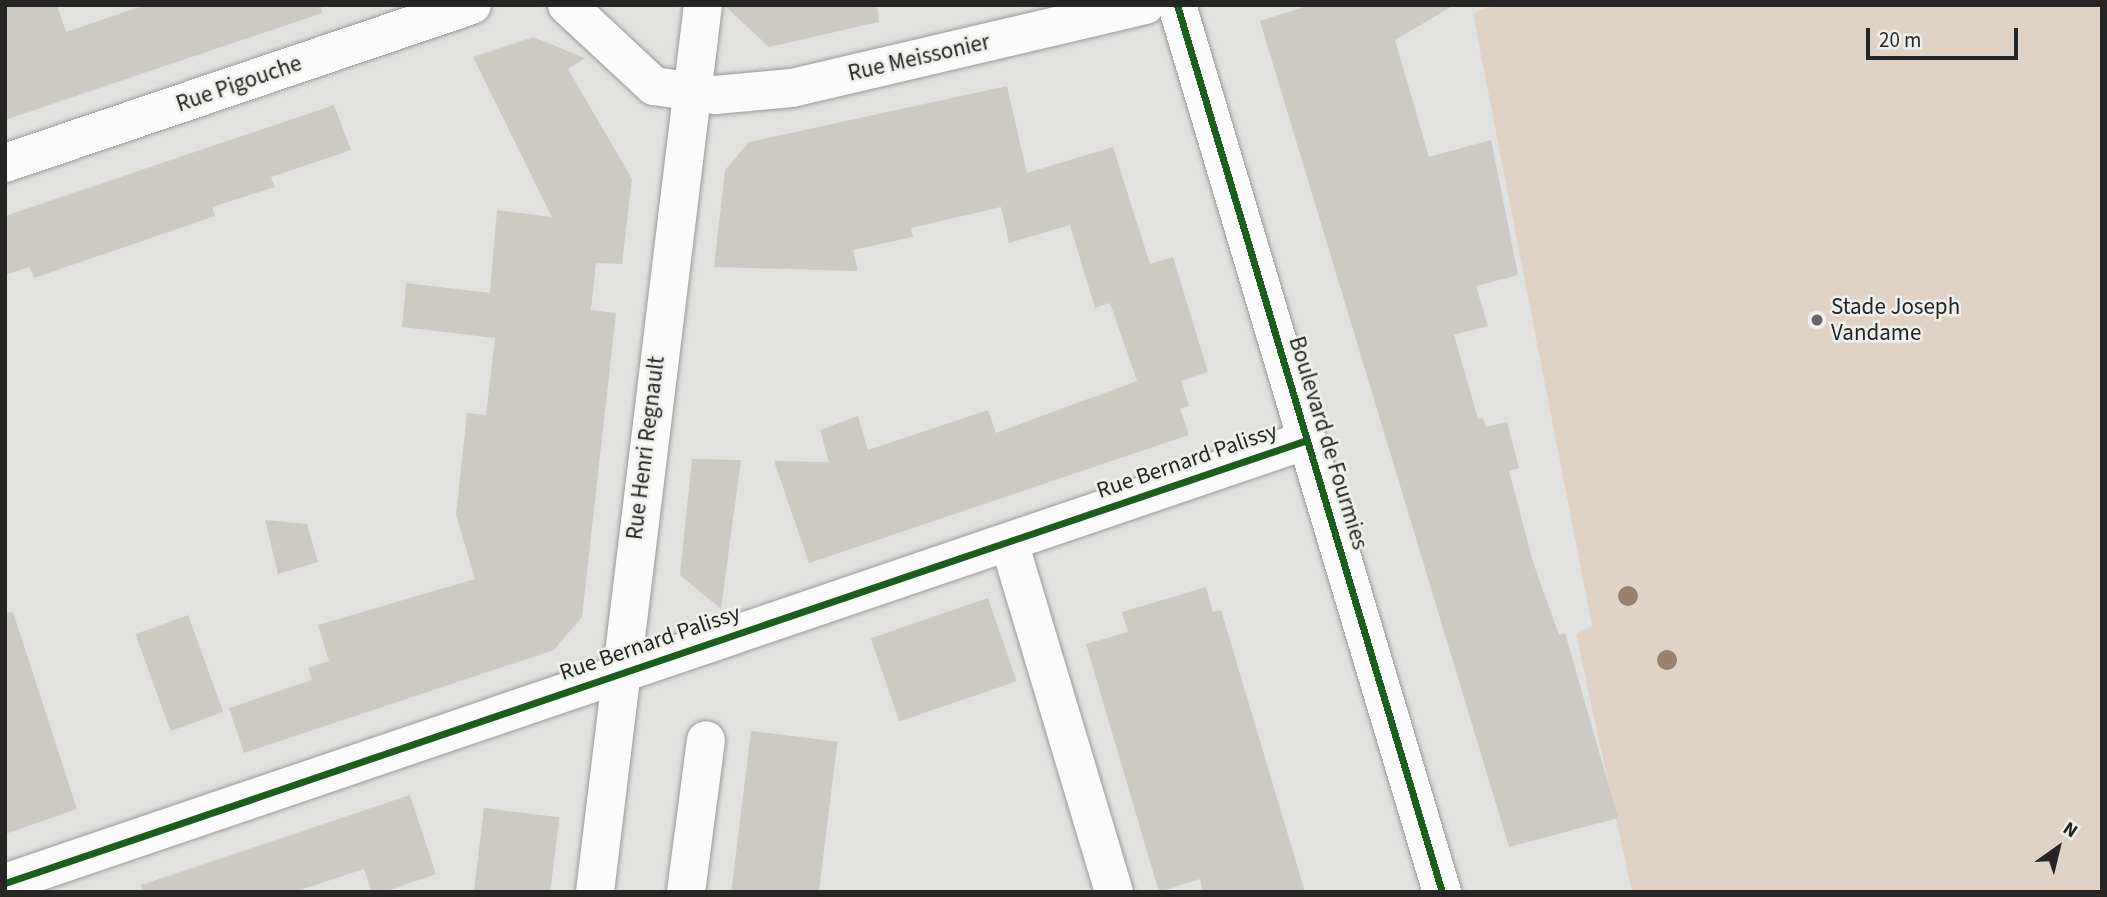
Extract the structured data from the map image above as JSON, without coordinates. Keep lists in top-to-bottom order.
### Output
{
  "streets": {
    "street": [
      "Rue Meissonier",
      "Rue Pigouche",
      "Boulevard de Fourmies",
      "Rue Henri Regnault",
      "Rue Bernard Palissy"
    ]
  },
  "crossings": [
    ["Rue Meissonier", "Rue Henri Regnault"],
    ["Boulevard de Fourmies", "Rue Bernard Palissy"],
    ["Rue Henri Regnault", "Rue Bernard Palissy"]
  ],
  "places": ["Stade Joseph Vandame"],
  "scale_bar": "20 m",
  "north": "top right"
}
